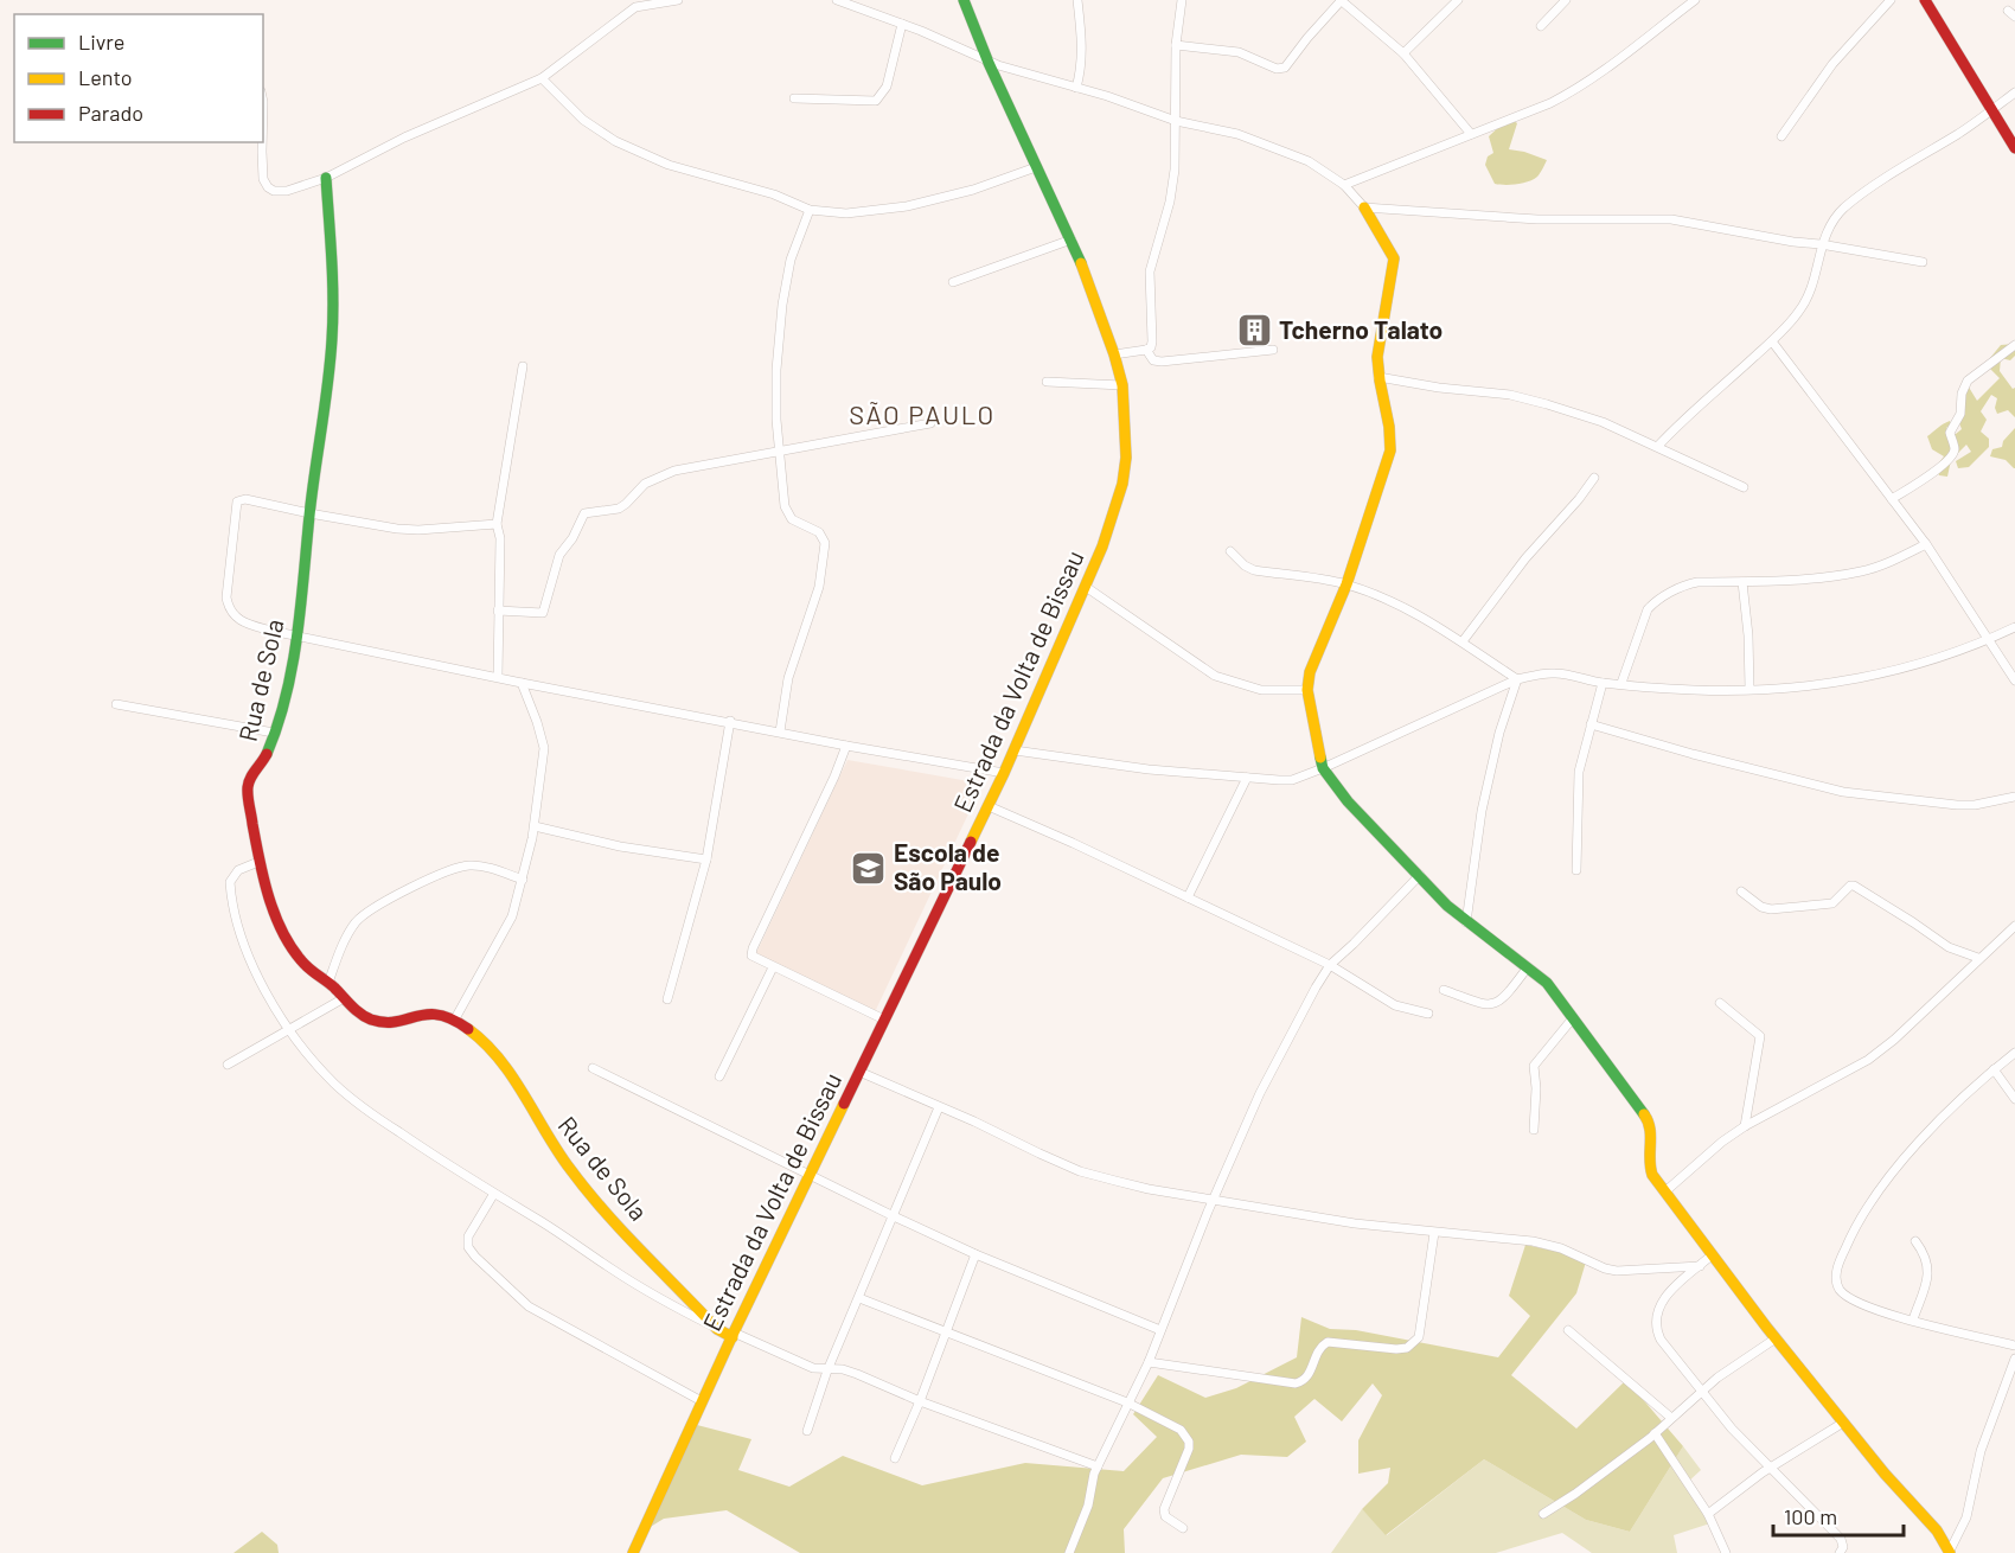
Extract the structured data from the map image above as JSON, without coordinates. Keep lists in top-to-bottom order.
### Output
{
  "streets": {
    "street": ["Rua de Sola", "Estrada da Volta de Bissau"]
  },
  "crossings": [
    ["Rua de Sola", "Estrada da Volta de Bissau"]
  ],
  "districts": ["SÃO PAULO"],
  "places": {
    "building": ["Tcherno Talato"],
    "school or university": ["Escola de São Paulo"]
  },
  "legend": ["Livre", "Lento", "Parado"],
  "scale_bar": "100 m"
}
